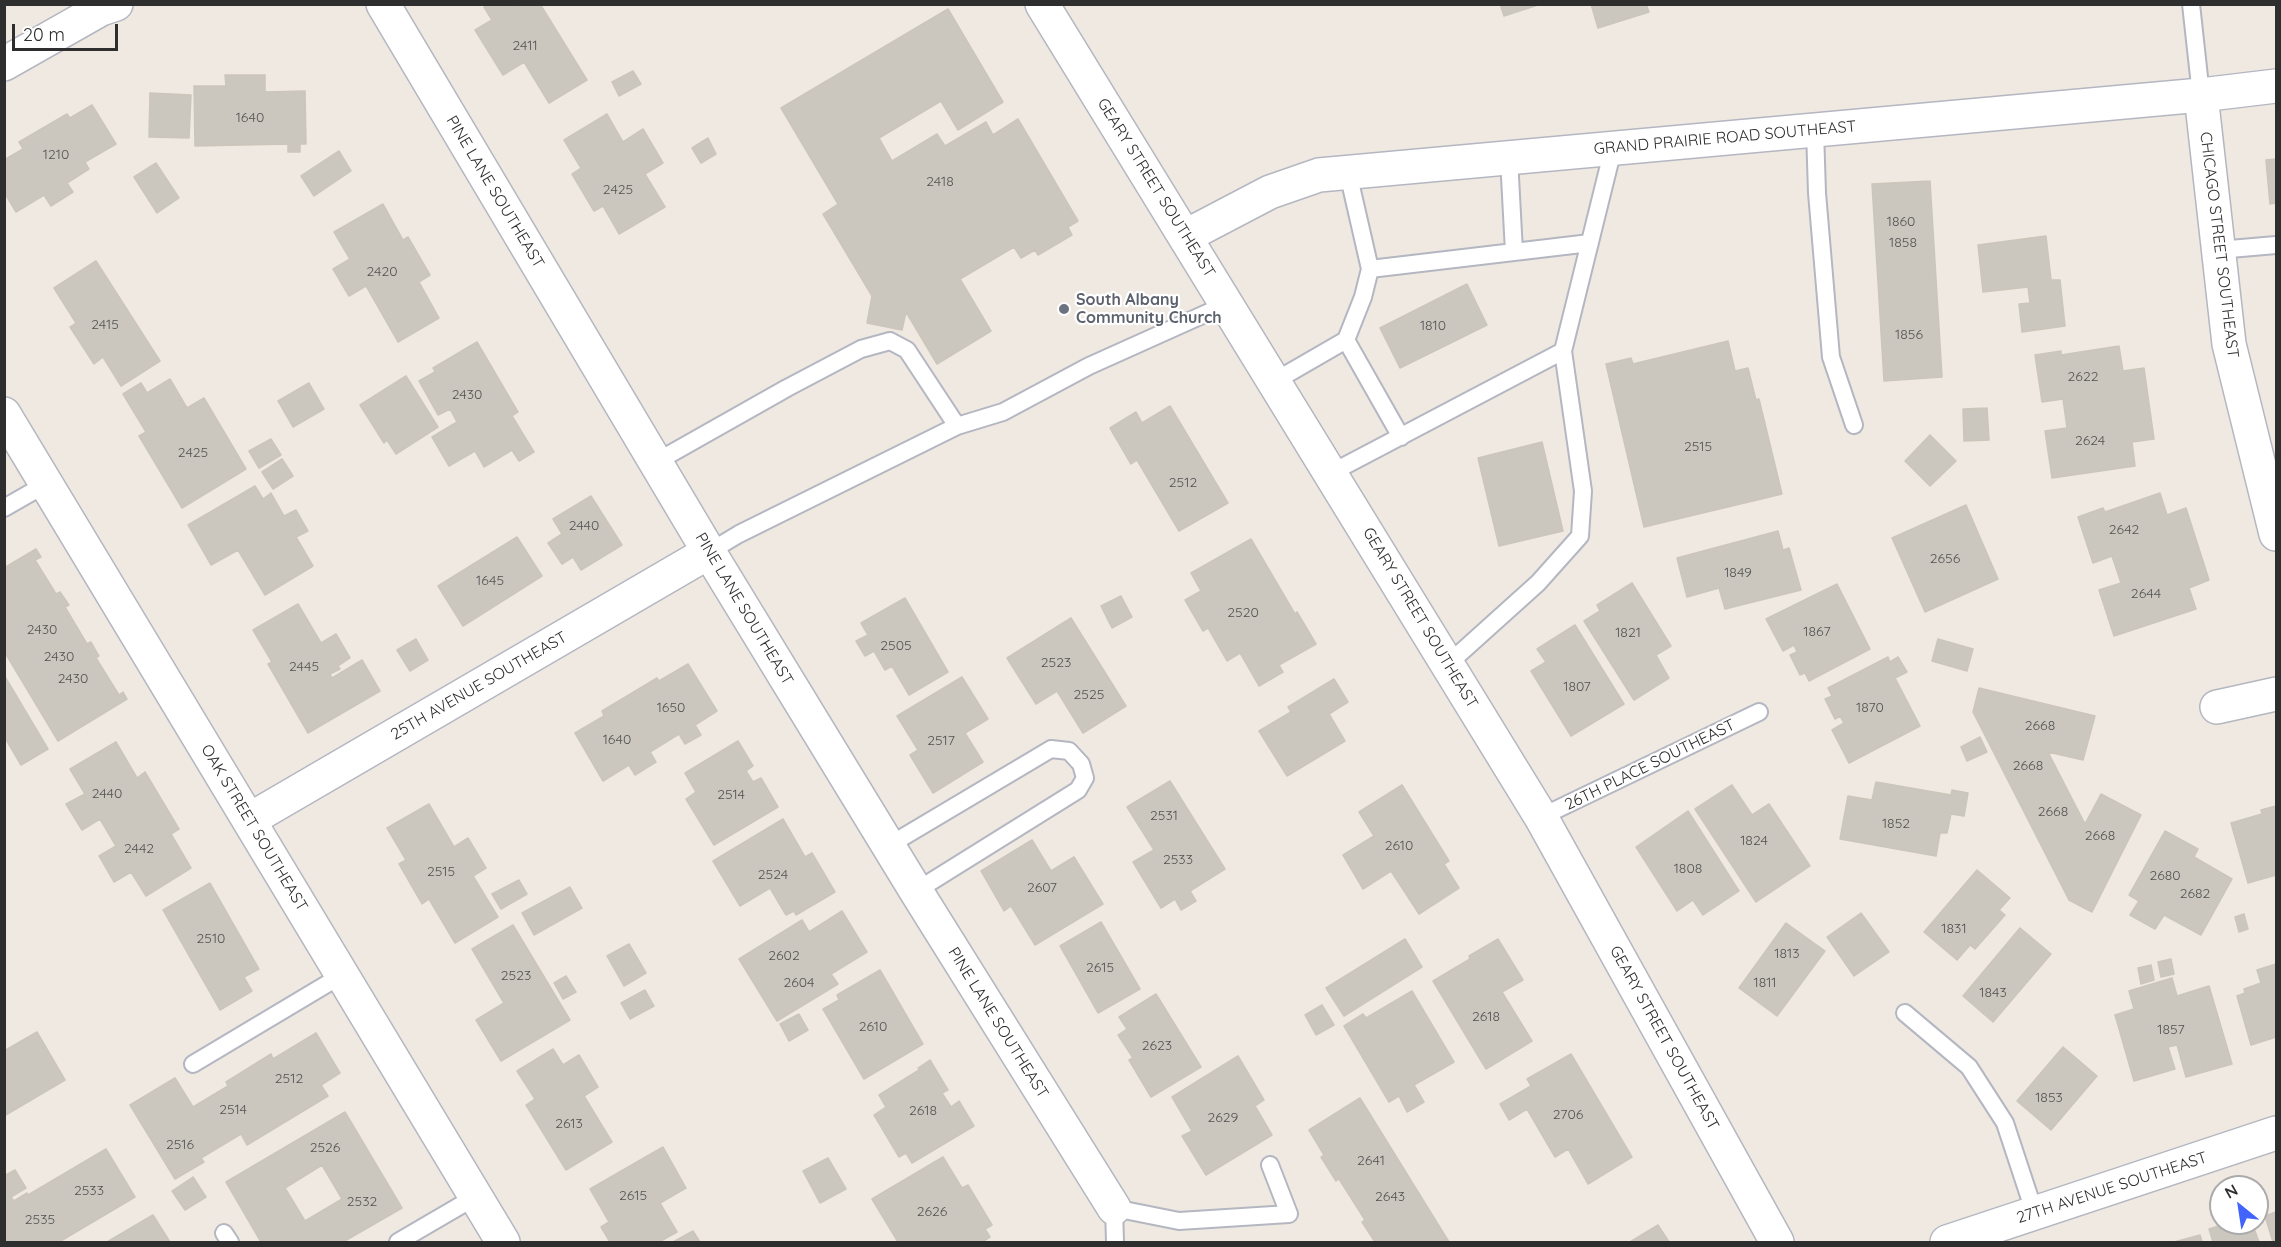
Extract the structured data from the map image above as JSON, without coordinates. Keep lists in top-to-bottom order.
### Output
{
  "streets": {
    "street": [
      "GRAND PRAIRIE ROAD SOUTHEAST",
      "GEARY STREET SOUTHEAST",
      "PINE LANE SOUTHEAST",
      "CHICAGO STREET SOUTHEAST",
      "25TH AVENUE SOUTHEAST",
      "OAK STREET SOUTHEAST",
      "27TH AVENUE SOUTHEAST"
    ],
    "lane": ["26TH PLACE SOUTHEAST"]
  },
  "crossings": [
    ["GRAND PRAIRIE ROAD SOUTHEAST", "GEARY STREET SOUTHEAST"],
    ["GRAND PRAIRIE ROAD SOUTHEAST", "CHICAGO STREET SOUTHEAST"],
    ["GEARY STREET SOUTHEAST", "26TH PLACE SOUTHEAST"],
    ["PINE LANE SOUTHEAST", "25TH AVENUE SOUTHEAST"],
    ["25TH AVENUE SOUTHEAST", "OAK STREET SOUTHEAST"]
  ],
  "places": ["South Albany Community Church"],
  "house_numbers": [
    "2411",
    "1640",
    "1210",
    "2418",
    "2425",
    "1860",
    "1858",
    "2420",
    "2415",
    "1810",
    "1856",
    "2622",
    "2430",
    "2624",
    "2515",
    "2425",
    "2512",
    "2440",
    "2642",
    "2656",
    "1849",
    "1645",
    "2644",
    "2520",
    "2430",
    "1867",
    "1821",
    "2505",
    "2430",
    "2523",
    "2445",
    "2430",
    "1807",
    "2525",
    "1650",
    "1870",
    "2668",
    "1640",
    "2517",
    "2668",
    "2440",
    "2514",
    "2668",
    "2531",
    "1852",
    "2668",
    "1824",
    "2610",
    "2442",
    "2533",
    "1808",
    "2515",
    "2524",
    "2680",
    "2607",
    "2682",
    "1831",
    "2510",
    "1813",
    "2602",
    "2615",
    "2523",
    "2604",
    "1811",
    "1843",
    "2618",
    "2610",
    "1857",
    "2623",
    "2512",
    "1853",
    "2514",
    "2618",
    "2706",
    "2629",
    "2613",
    "2516",
    "2526",
    "2641",
    "2533",
    "2615",
    "2643",
    "2532",
    "2626",
    "2535"
  ],
  "scale_bar": "20 m",
  "north": "top left"
}
